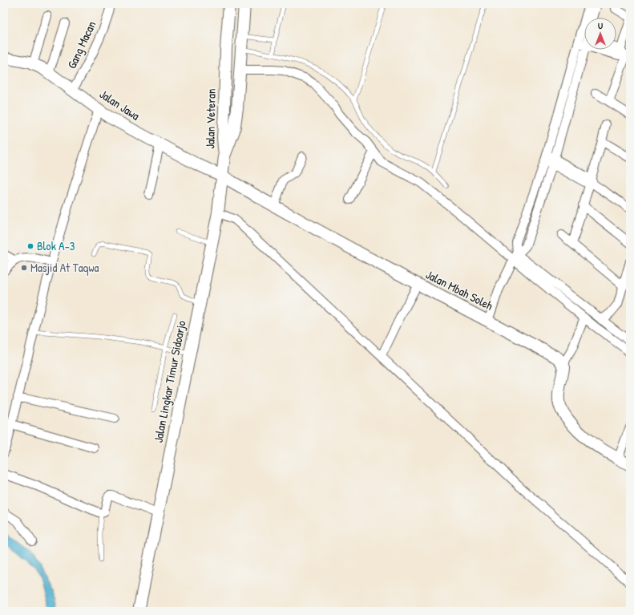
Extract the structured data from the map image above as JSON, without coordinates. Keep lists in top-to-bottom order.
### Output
{
  "streets": {
    "main road": [
      "Jalan Jawa",
      "Jalan Veteran",
      "Jalan Mbah Soleh",
      "Jalan Lingkar Timur Sidoarjo"
    ],
    "street": ["Gang Macan"]
  },
  "crossings": [
    ["Gang Macan", "Jalan Jawa"],
    ["Jalan Jawa", "Jalan Mbah Soleh"],
    ["Jalan Jawa", "Jalan Lingkar Timur Sidoarjo"],
    ["Jalan Veteran", "Jalan Lingkar Timur Sidoarjo"],
    ["Jalan Mbah Soleh", "Jalan Lingkar Timur Sidoarjo"]
  ],
  "places": ["Blok A-3", "Masjid At Taqwa"],
  "north": "top"
}
